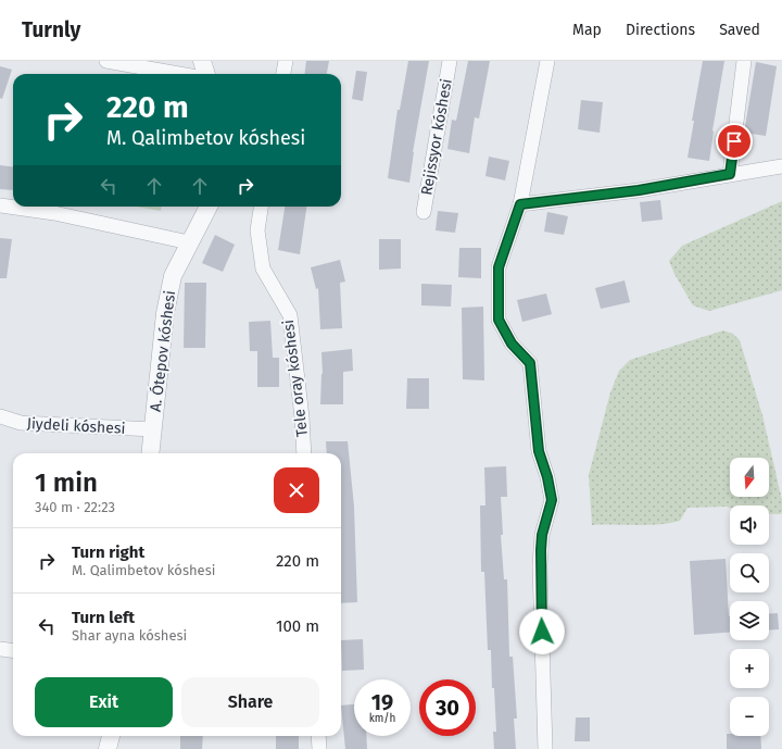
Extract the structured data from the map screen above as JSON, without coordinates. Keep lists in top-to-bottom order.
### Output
{
  "streets": {
    "street": [
      "Rejissyor kóshesi",
      "A. Ótepov kóshesi",
      "Tele oray kóshesi",
      "Jiydeli kóshesi"
    ]
  },
  "crossings": [
    ["A. Ótepov kóshesi", "Jiydeli kóshesi"]
  ],
  "north": "bottom",
  "page": {
    "header": "Turnly",
    "nav": ["Map", "Directions", "Saved"],
    "turn": ["220 m", "M. Qalimbetov kóshesi"],
    "heading": ["1 min", "340 m · 22:23"],
    "map_buttons": ["+", "−"],
    "list": [
      {
        "name": "Turn right",
        "note": "M. Qalimbetov kóshesi",
        "value": "220 m"
      },
      {
        "name": "Turn left",
        "note": "Shar ayna kóshesi",
        "value": "100 m"
      }
    ],
    "buttons": ["Exit", "Share"],
    "speed": "19 km/h",
    "limit": "30"
  }
}
